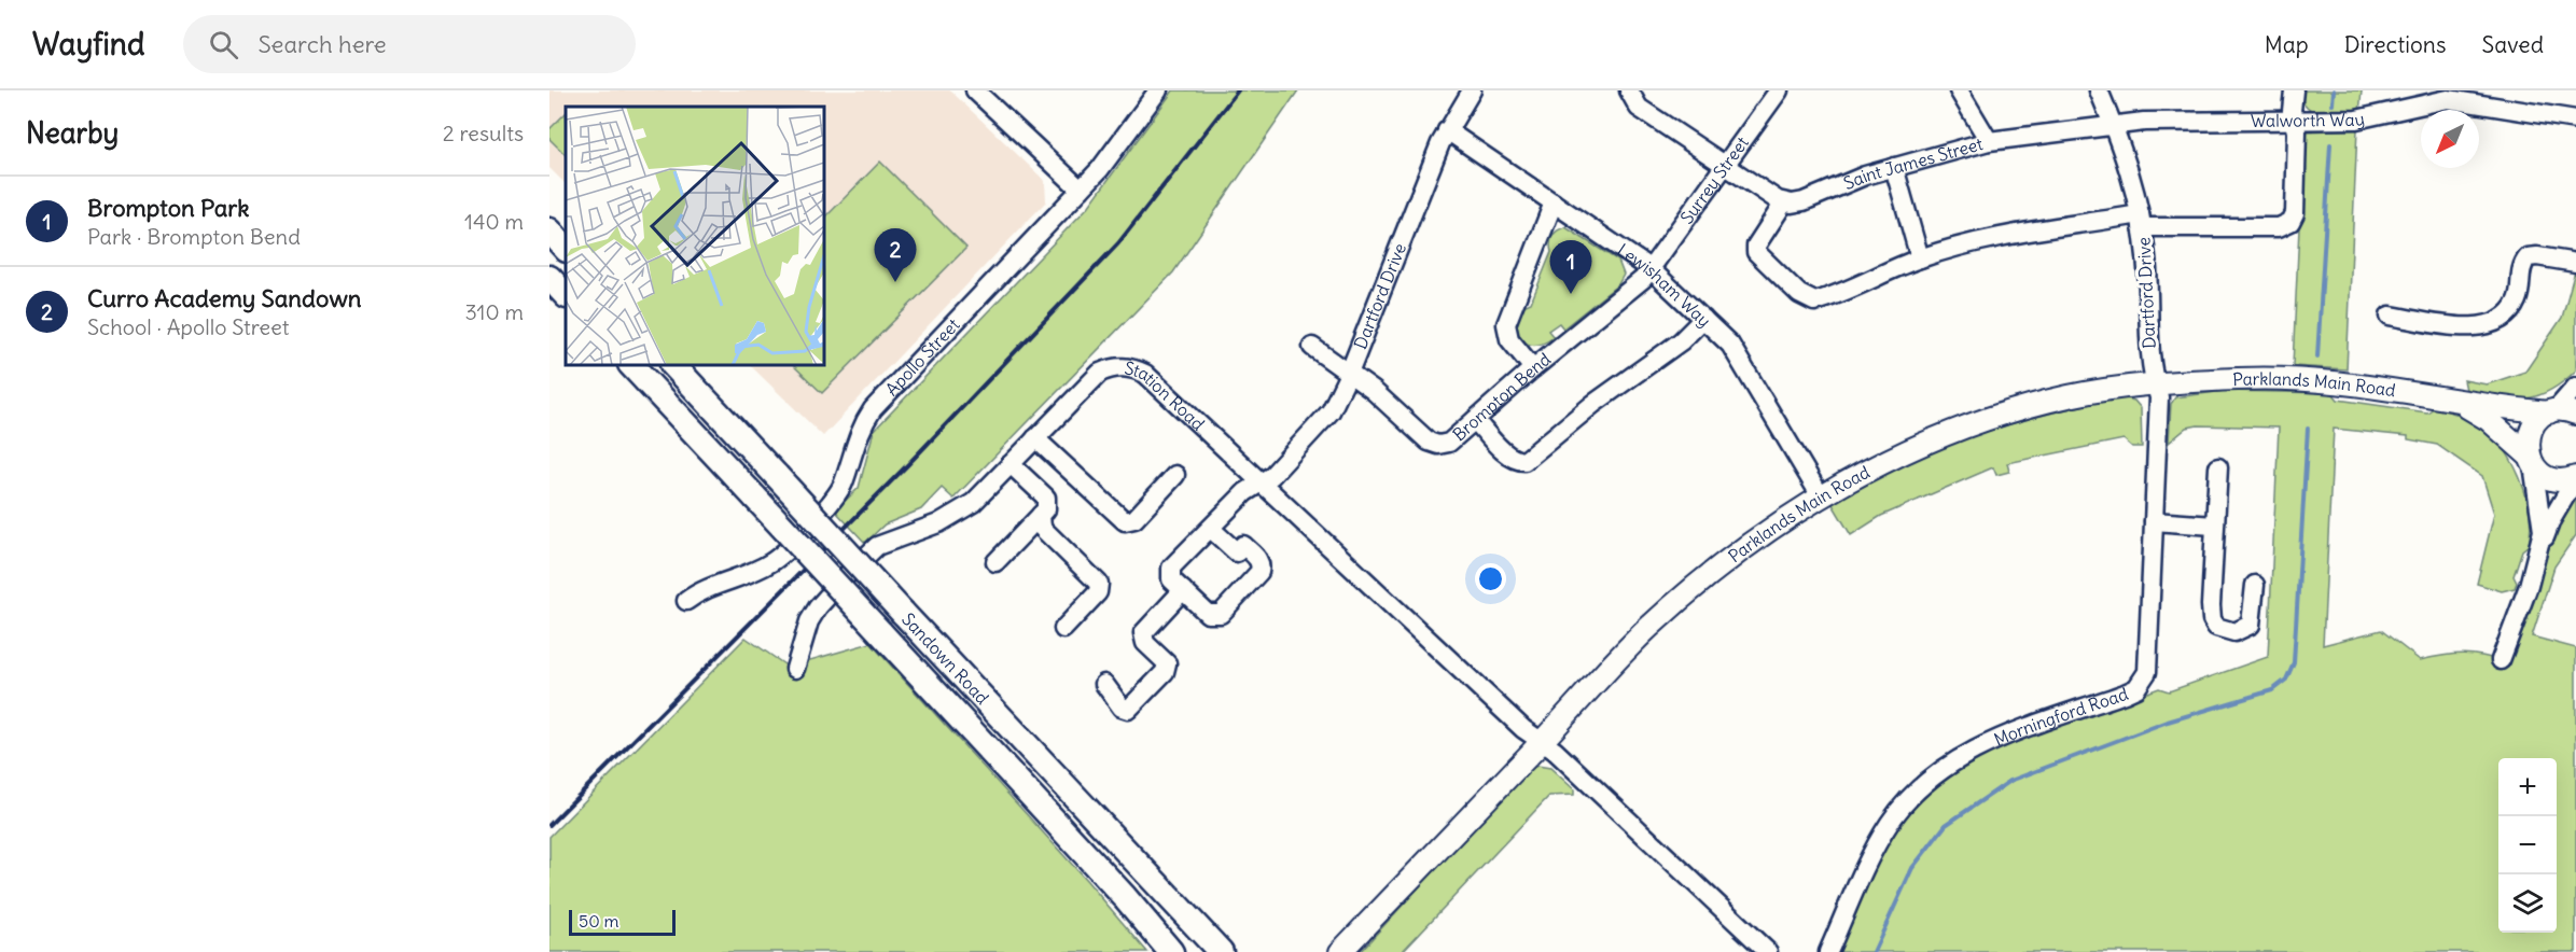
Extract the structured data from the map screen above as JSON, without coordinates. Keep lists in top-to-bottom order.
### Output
{
  "streets": {
    "main road": ["Sandown Road"],
    "street": [
      "Walworth Way",
      "Saint James Street",
      "Surrey Street",
      "Lewisham Way",
      "Dartford Drive",
      "Apollo Street",
      "Parklands Main Road",
      "Brompton Bend",
      "Station Road",
      "Morningford Road"
    ]
  },
  "crossings": [
    ["Walworth Way", "Saint James Street"],
    ["Walworth Way", "Dartford Drive"],
    ["Saint James Street", "Dartford Drive"],
    ["Surrey Street", "Lewisham Way"],
    ["Surrey Street", "Brompton Bend"],
    ["Lewisham Way", "Dartford Drive"],
    ["Lewisham Way", "Parklands Main Road"],
    ["Lewisham Way", "Brompton Bend"],
    ["Dartford Drive", "Parklands Main Road"],
    ["Dartford Drive", "Brompton Bend"],
    ["Dartford Drive", "Station Road"],
    ["Dartford Drive", "Morningford Road"],
    ["Parklands Main Road", "Station Road"],
    ["Parklands Main Road", "Morningford Road"]
  ],
  "scale_bar": "50 m",
  "north": "bottom left",
  "page": {
    "header": "Wayfind",
    "search": "Search here",
    "nav": ["Map", "Directions", "Saved"],
    "heading": ["Nearby", "2 results"],
    "list": [
      {
        "mark": "1",
        "name": "Brompton Park",
        "note": "Park · Brompton Bend",
        "value": "140 m"
      },
      {
        "mark": "2",
        "name": "Curro Academy Sandown",
        "note": "School · Apollo Street",
        "value": "310 m"
      }
    ],
    "pins": ["2", "1"],
    "map_buttons": ["+", "−"],
    "scale": "50 m"
  }
}
